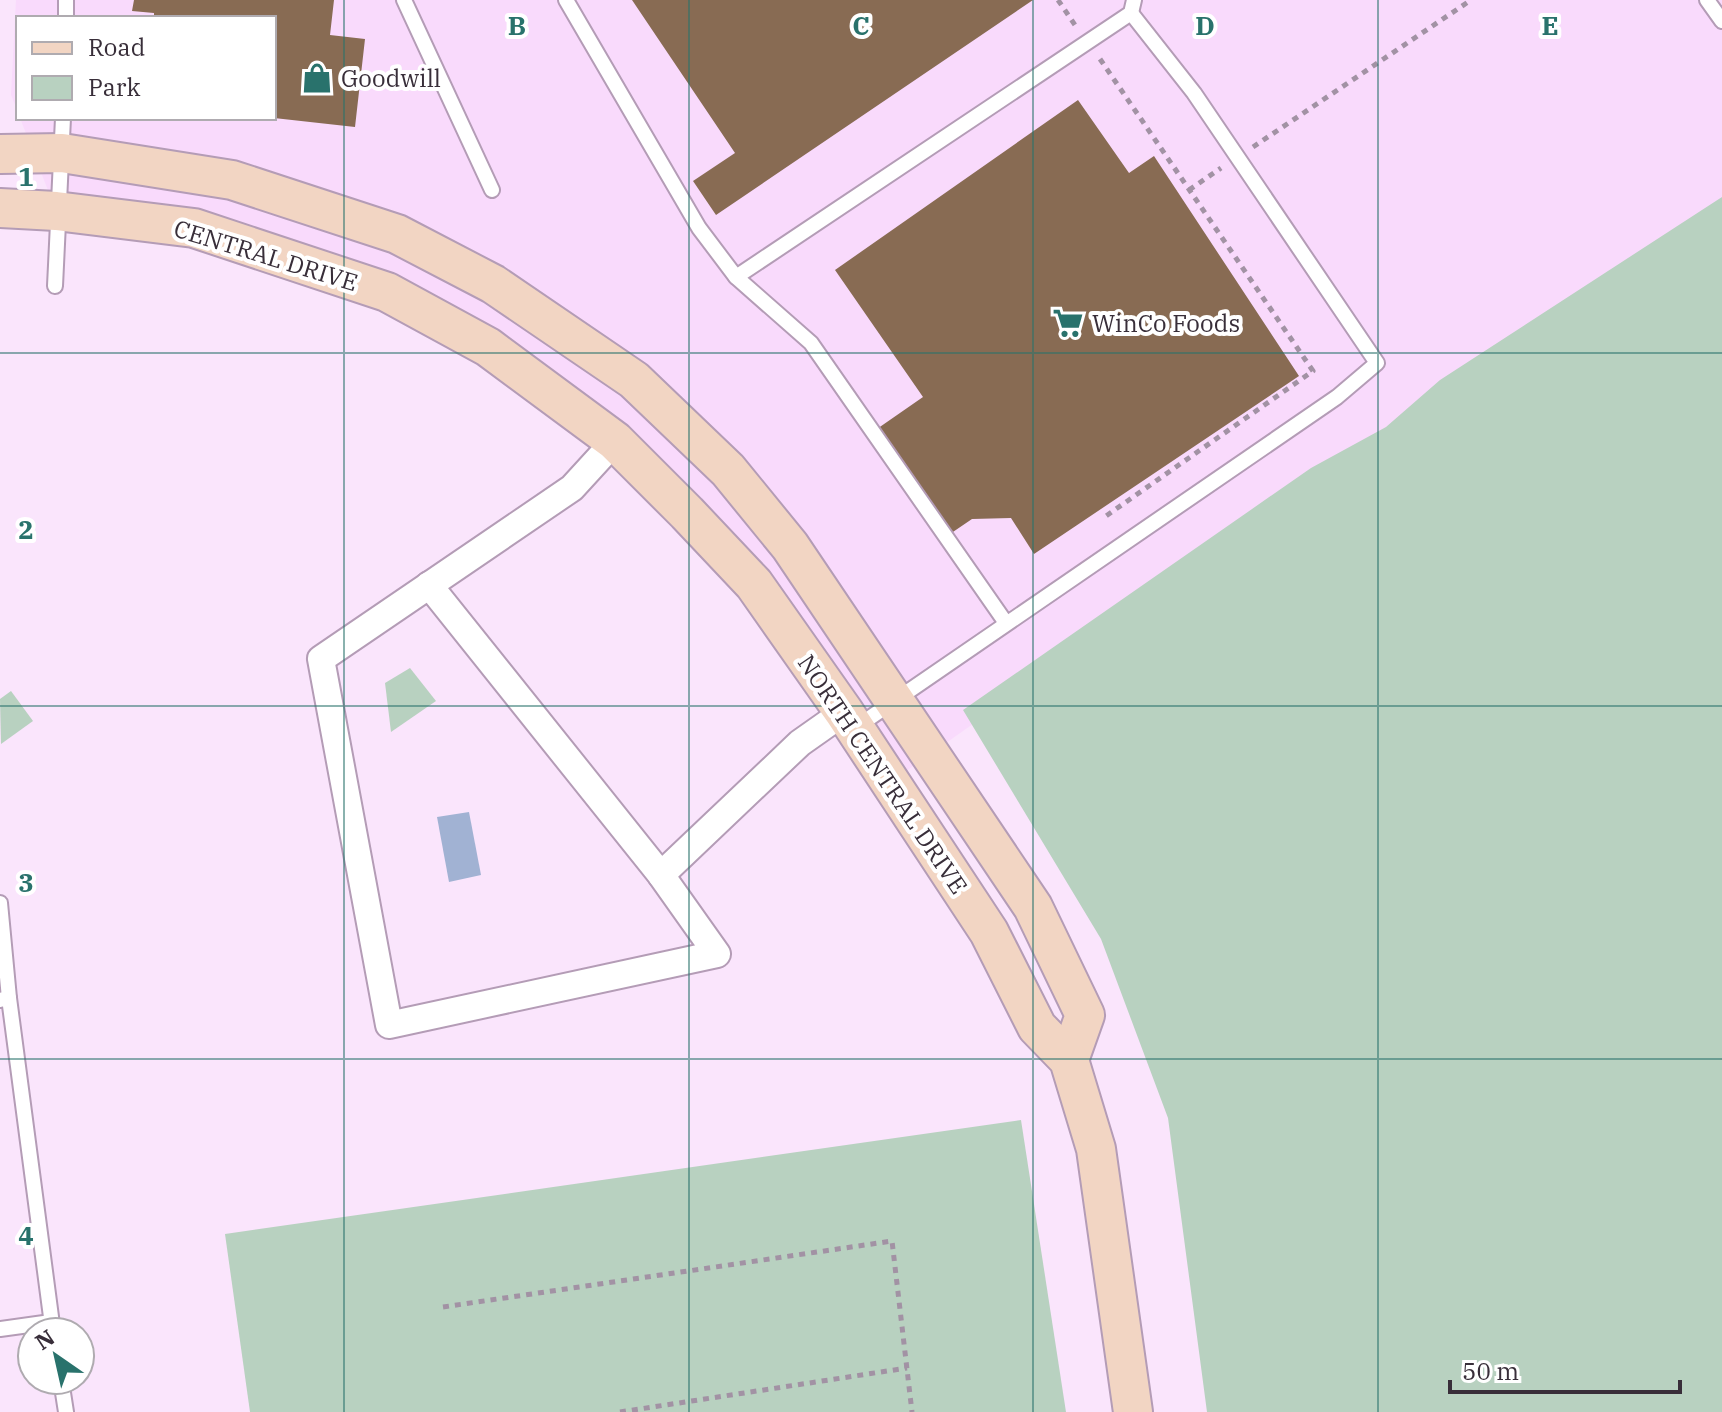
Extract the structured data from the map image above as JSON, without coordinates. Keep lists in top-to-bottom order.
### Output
{
  "streets": {
    "main road": ["CENTRAL DRIVE", "NORTH CENTRAL DRIVE"]
  },
  "crossings": [
    ["CENTRAL DRIVE", "NORTH CENTRAL DRIVE"]
  ],
  "places": {
    "shop": ["Goodwill"],
    "supermarket": ["WinCo Foods"]
  },
  "legend": ["Road", "Park"],
  "scale_bar": "50 m",
  "north": "top left",
  "grid": {
    "columns": [
      "B",
      "C",
      "D",
      "E"
    ],
    "rows": [
      "1",
      "2",
      "3",
      "4"
    ]
  }
}
